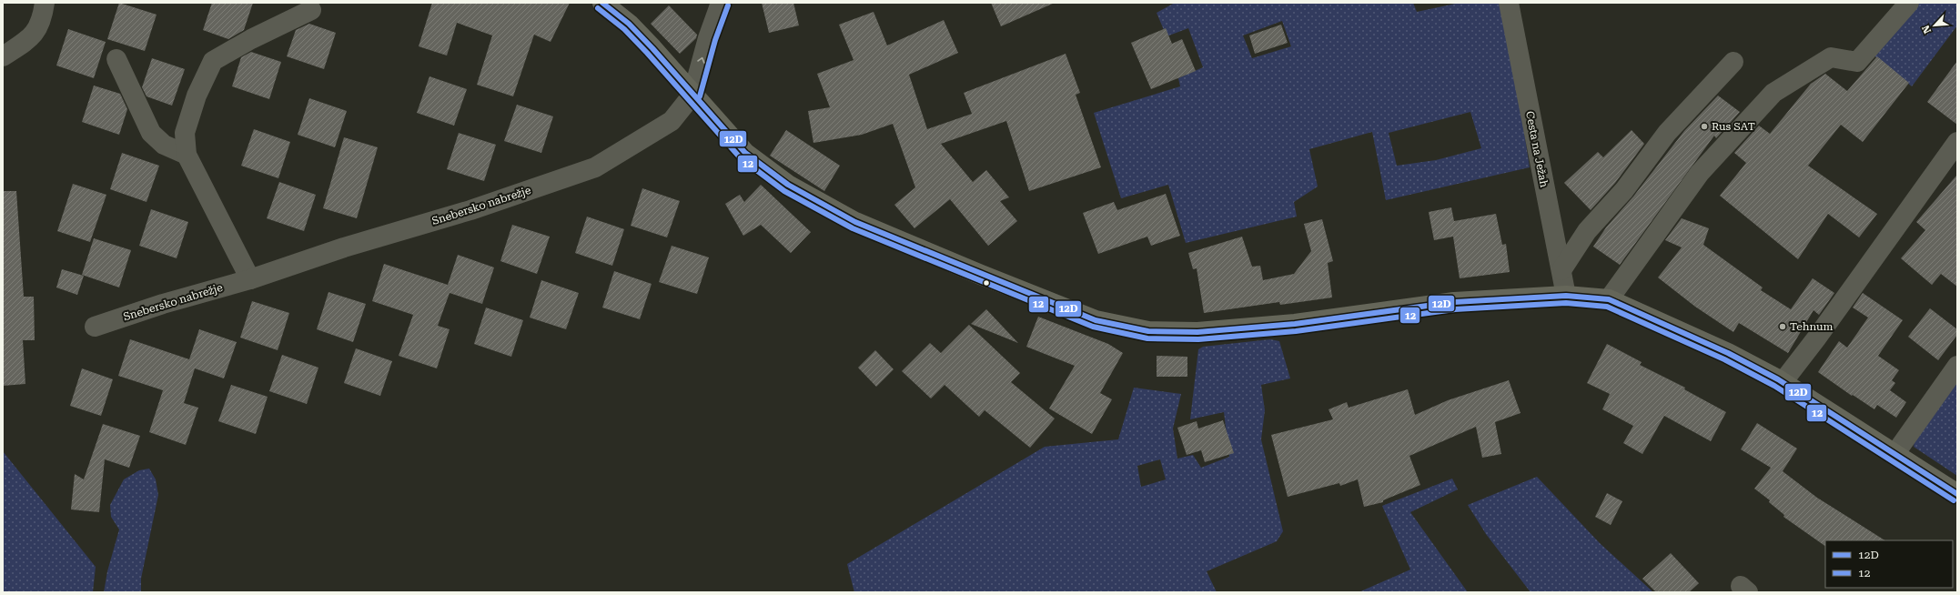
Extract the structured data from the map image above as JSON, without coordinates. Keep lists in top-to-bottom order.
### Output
{
  "streets": {
    "street": ["Cesta na Ježah", "Snebersko nabrežje"]
  },
  "places": ["Rus SAT", "Tehnum"],
  "lines": ["transit line 12D", "transit line 12"],
  "legend": ["12D", "12"],
  "north": "bottom left"
}
